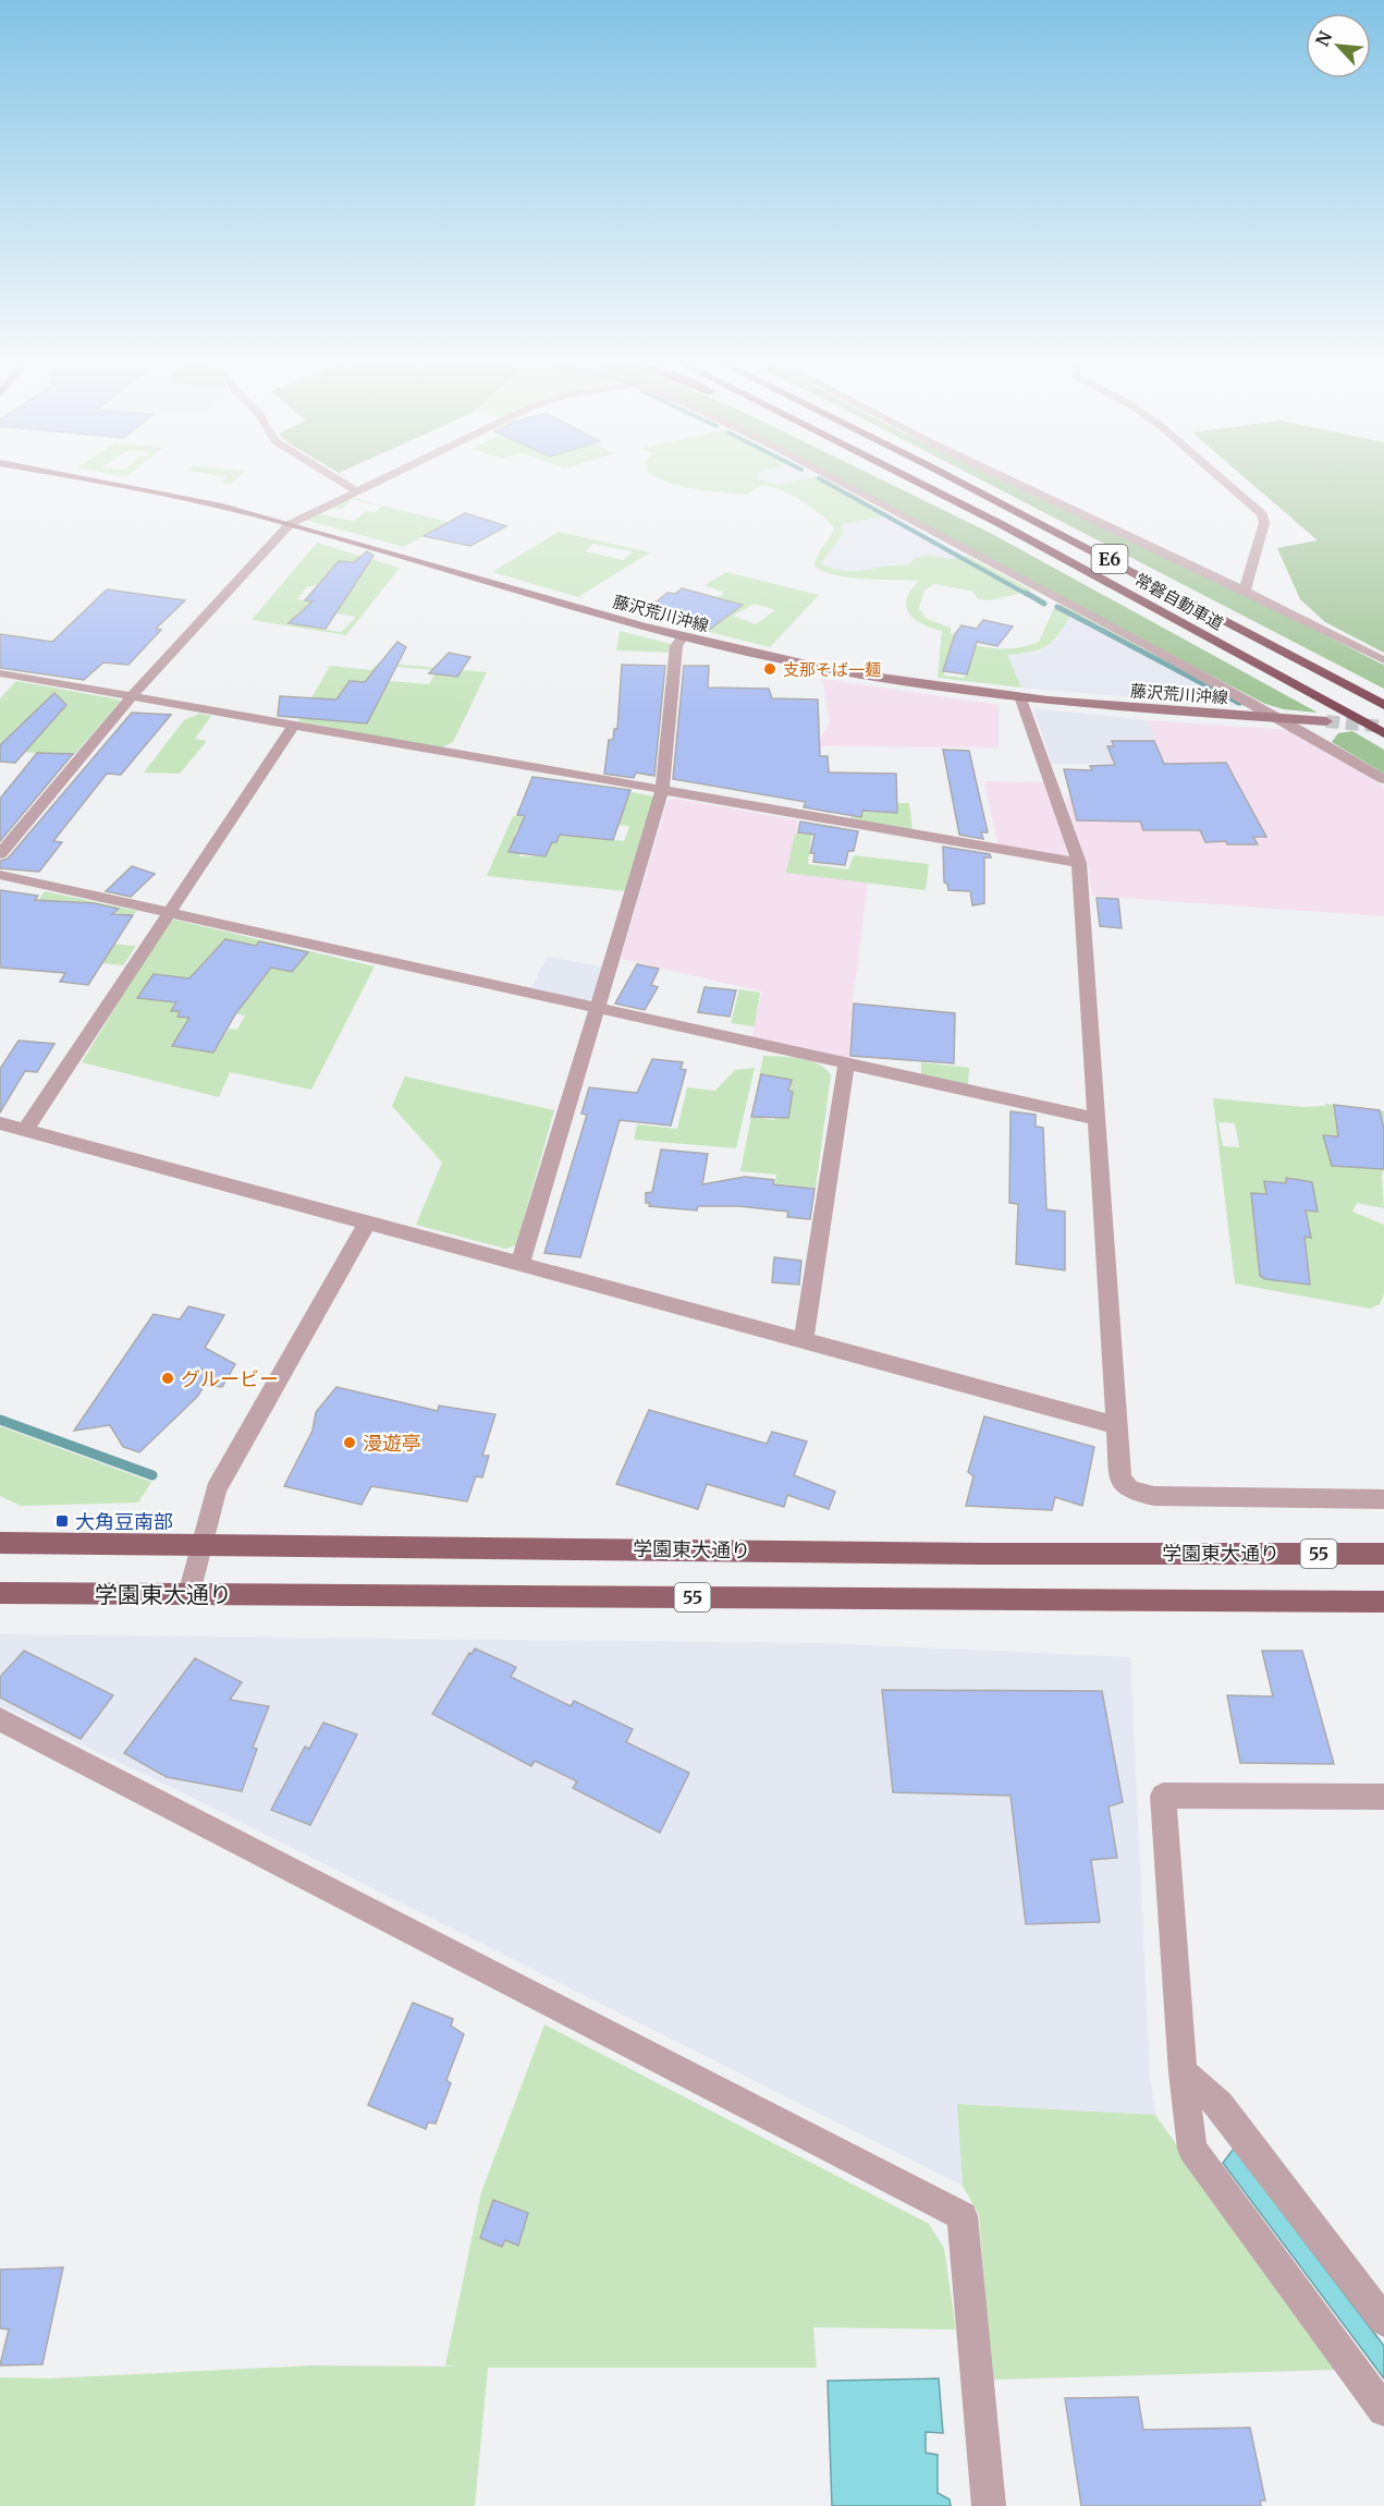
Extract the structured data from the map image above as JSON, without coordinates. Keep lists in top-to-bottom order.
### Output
{
  "streets": {
    "highway": ["E6", "常磐自動車道"],
    "main road": ["藤沢荒川沖線", "学園東大通り", "55"]
  },
  "places": {
    "other": ["支那そば一麺", "グルービー", "漫遊亭"],
    "transit": ["大角豆南部"]
  },
  "north": "top left"
}
